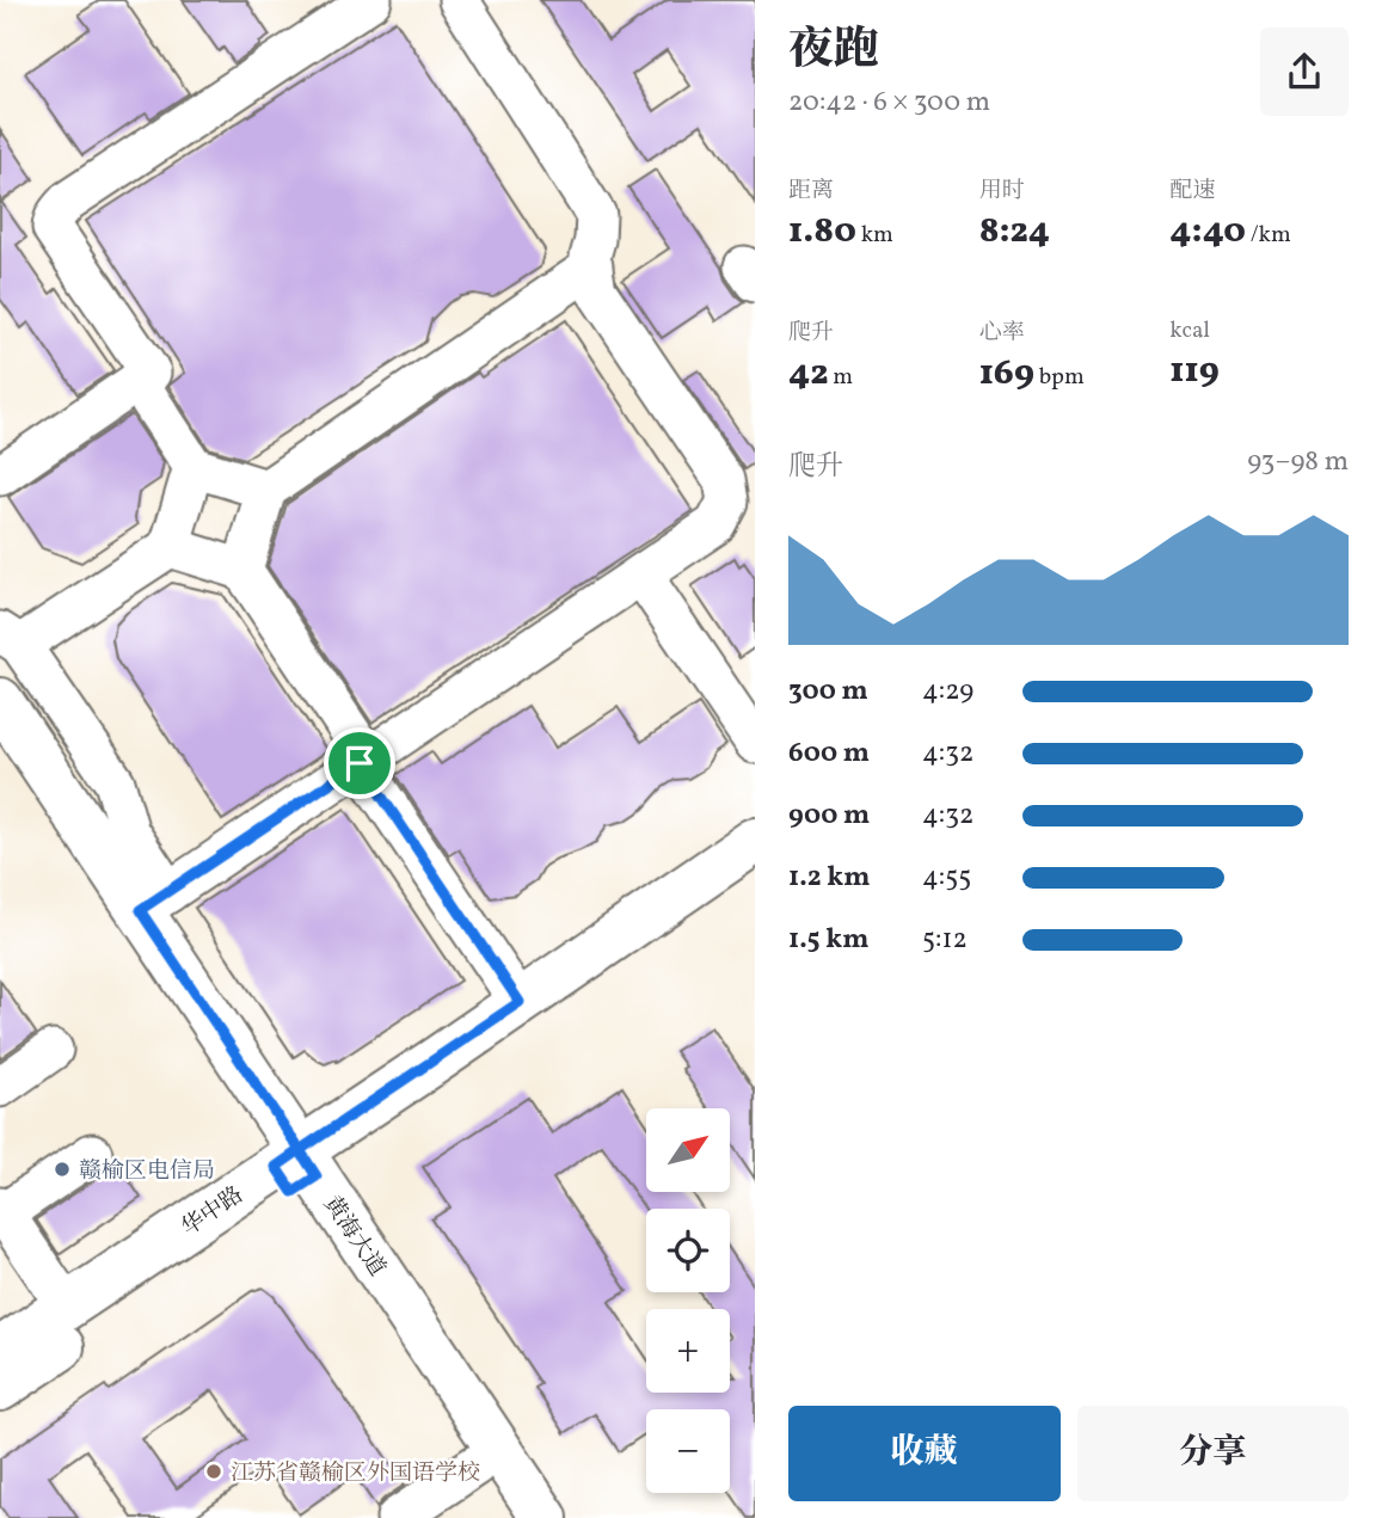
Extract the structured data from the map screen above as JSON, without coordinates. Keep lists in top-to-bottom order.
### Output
{
  "streets": {
    "main road": ["华中路", "黄海大道"]
  },
  "crossings": [
    ["华中路", "黄海大道"]
  ],
  "places": ["赣榆区电信局", "江苏省赣榆区外国语学校"],
  "north": "top right",
  "page": {
    "heading": ["夜跑", "20:42 · 6 × 300 m"],
    "stats": [
      ["距离", "1.80 km"],
      ["用时", "8:24"],
      ["配速", "4:40 /km"],
      ["爬升", "42 m"],
      ["心率", "169 bpm"],
      ["kcal", "119"]
    ],
    "chart": ["爬升", "93–98 m"],
    "list": [
      {
        "name": "300 m",
        "note": "4:29"
      },
      {
        "name": "600 m",
        "note": "4:32"
      },
      {
        "name": "900 m",
        "note": "4:32"
      },
      {
        "name": "1.2 km",
        "note": "4:55"
      },
      {
        "name": "1.5 km",
        "note": "5:12"
      }
    ],
    "map_buttons": ["+", "−"],
    "buttons": ["收藏", "分享"]
  }
}
